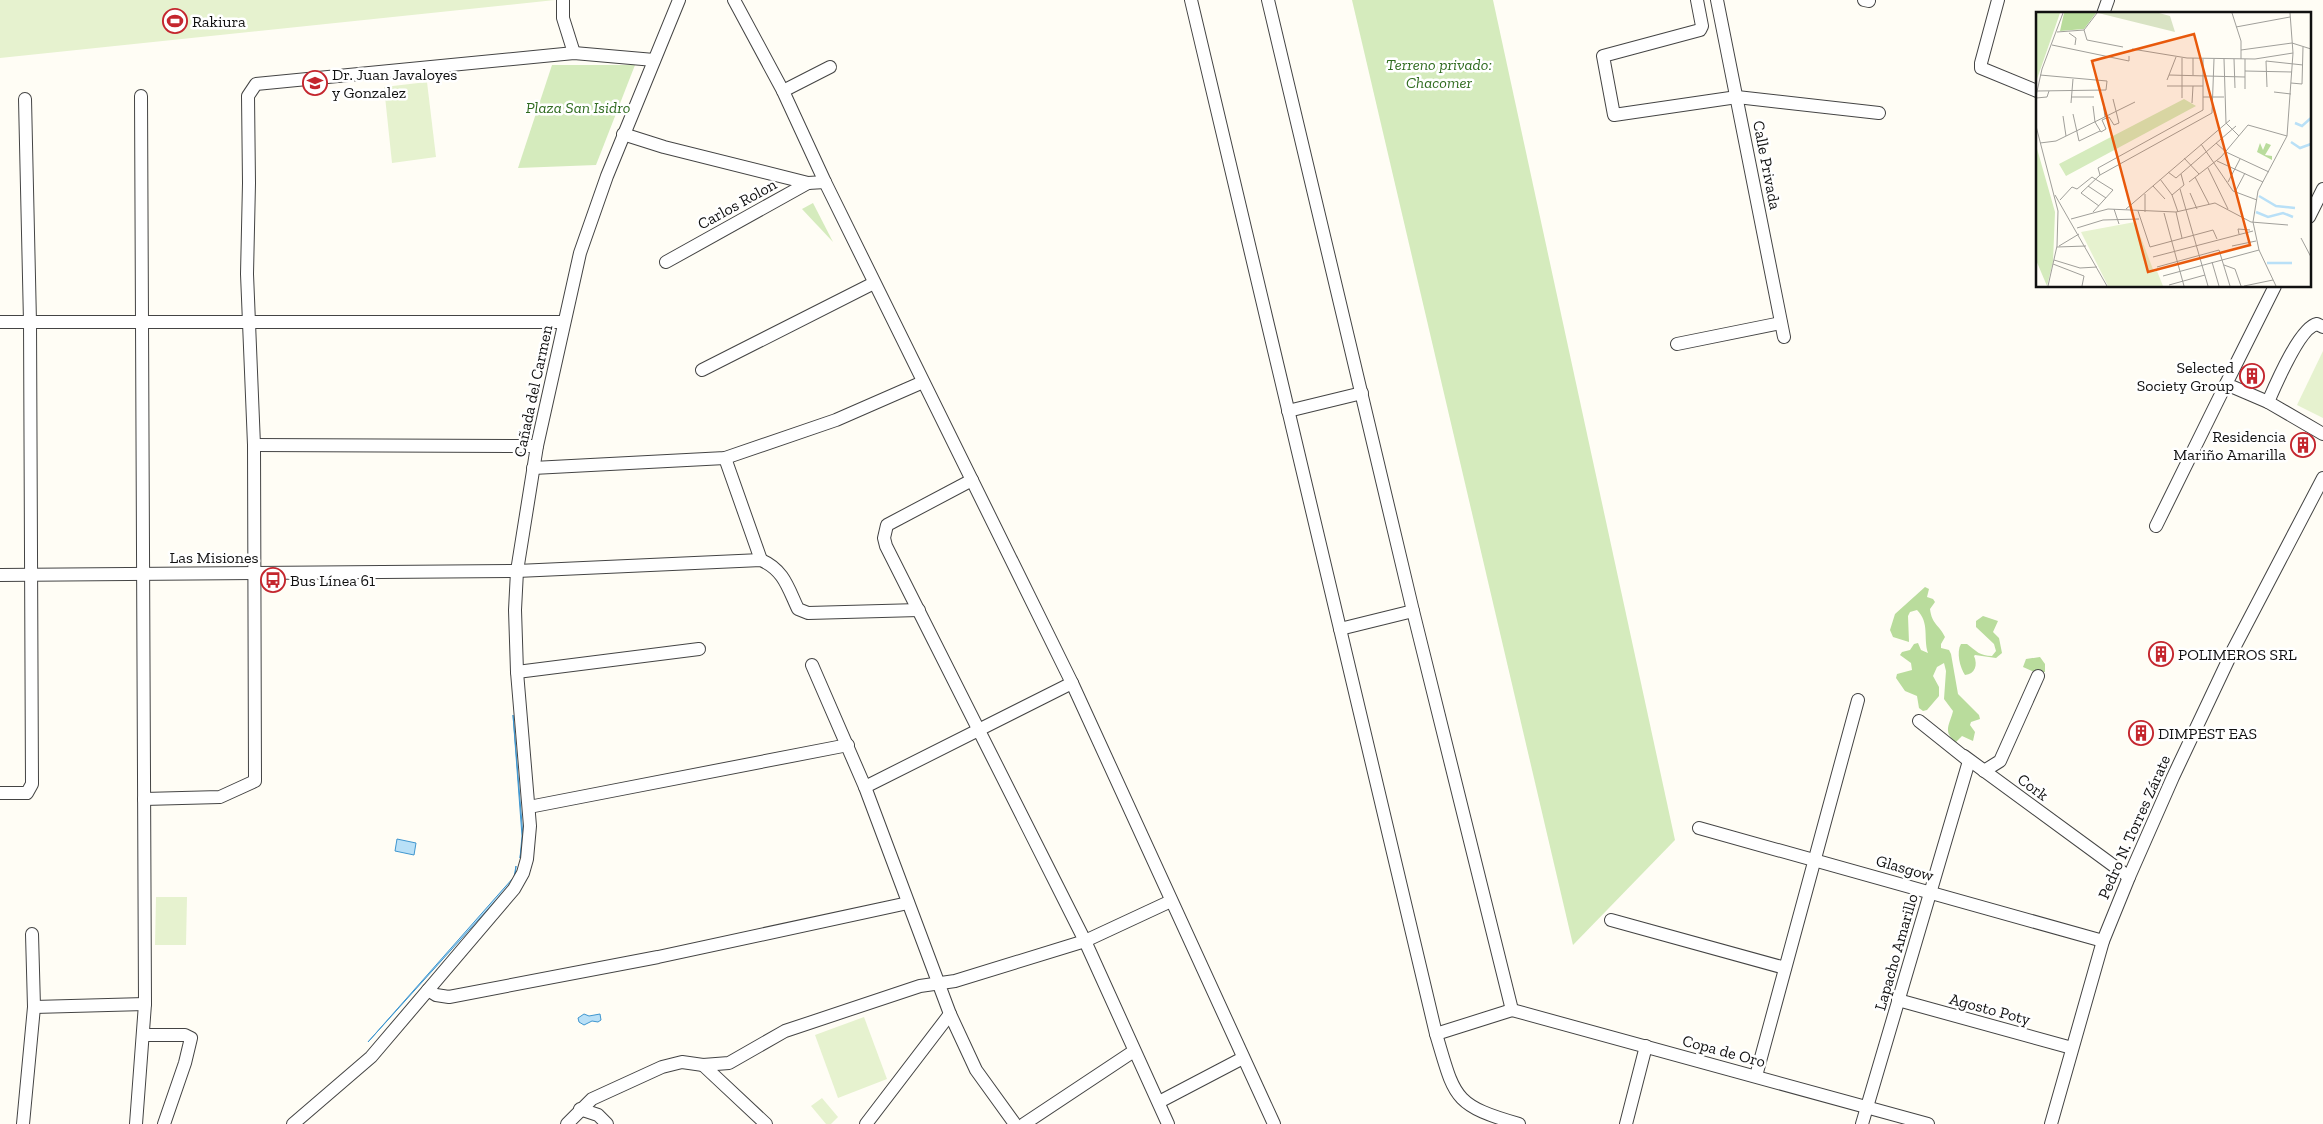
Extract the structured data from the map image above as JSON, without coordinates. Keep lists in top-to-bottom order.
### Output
{
  "streets": {
    "street": [
      "Calle Privada",
      "Carlos Rolon",
      "Cañada del Carmen",
      "Las Misiones",
      "Cork",
      "Pedro N. Torres Zárate",
      "Glasgow",
      "Lapacho Amarillo",
      "Agosto Poty",
      "Copa de Oro"
    ]
  },
  "crossings": [
    ["Cañada del Carmen", "Las Misiones"],
    ["Cork", "Pedro N. Torres Zárate"],
    ["Cork", "Lapacho Amarillo"],
    ["Pedro N. Torres Zárate", "Glasgow"],
    ["Pedro N. Torres Zárate", "Agosto Poty"],
    ["Glasgow", "Lapacho Amarillo"],
    ["Lapacho Amarillo", "Agosto Poty"],
    ["Lapacho Amarillo", "Copa de Oro"]
  ],
  "parks": ["Terreno privado: Chacomer", "Plaza San Isidro"],
  "places": {
    "sports": ["Rakiura"],
    "school or university": ["Dr. Juan Javaloyes y Gonzalez"],
    "building": [
      "Selected Society Group",
      "Residencia Mariño Amarilla",
      "POLIMEROS SRL",
      "DIMPEST EAS"
    ],
    "bus stop": ["Bus Línea 61"]
  }
}
